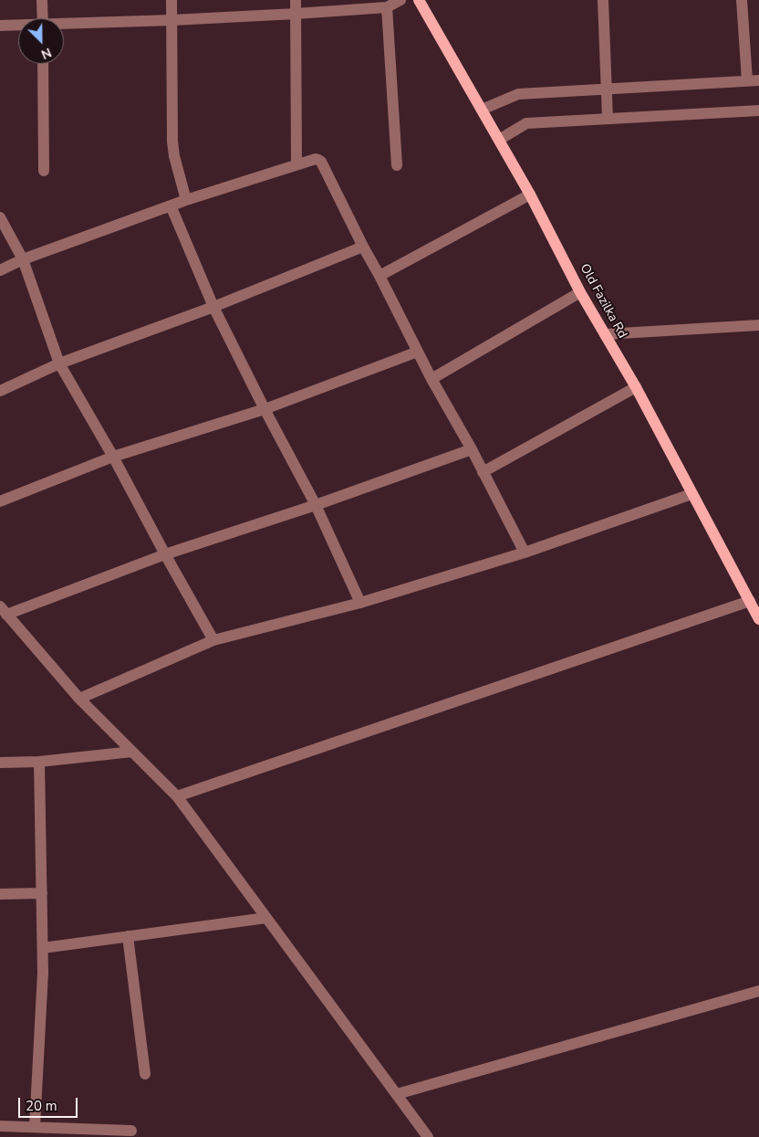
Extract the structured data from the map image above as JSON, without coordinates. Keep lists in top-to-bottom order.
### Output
{
  "streets": {
    "main road": ["Old Fazilka Rd"]
  },
  "scale_bar": "20 m",
  "north": "bottom right"
}
